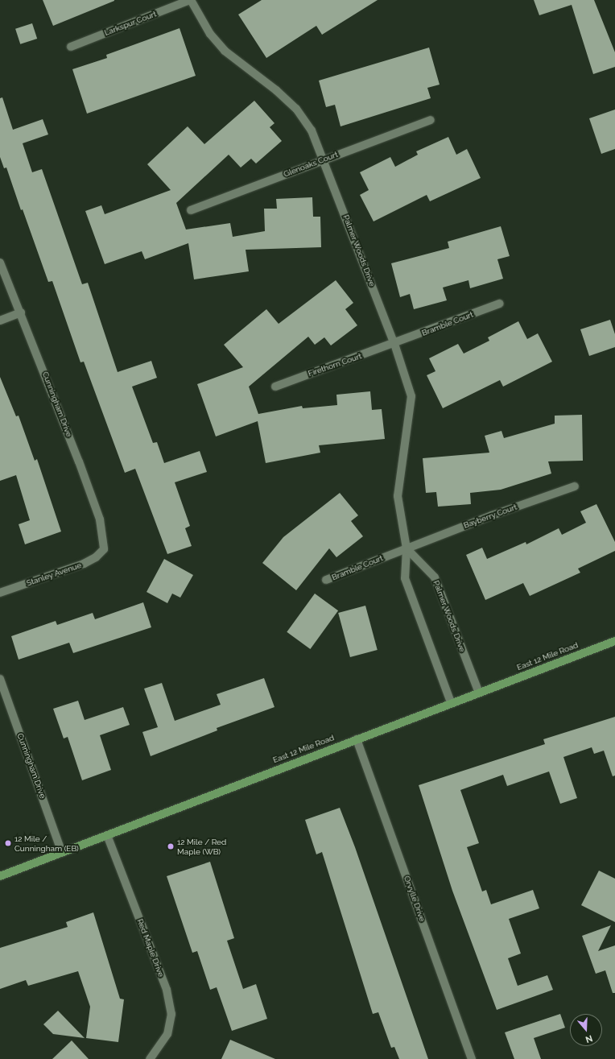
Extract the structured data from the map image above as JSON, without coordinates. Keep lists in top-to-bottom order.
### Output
{
  "streets": {
    "main road": ["East 12 Mile Road"],
    "street": [
      "Larkspur Court",
      "Glenoaks Court",
      "Palmer Woods Drive",
      "Bramble Court",
      "Firethorn Court",
      "Cunningham Drive",
      "Bayberry Court",
      "Stanley Avenue",
      "Orvylle Drive",
      "Red Maple Drive"
    ]
  },
  "crossings": [
    ["Larkspur Court", "Palmer Woods Drive"],
    ["Glenoaks Court", "Palmer Woods Drive"],
    ["Palmer Woods Drive", "Bramble Court"],
    ["Palmer Woods Drive", "Firethorn Court"],
    ["Palmer Woods Drive", "Bayberry Court"],
    ["Palmer Woods Drive", "East 12 Mile Road"],
    ["Bramble Court", "Firethorn Court"],
    ["Bramble Court", "Bayberry Court"],
    ["Cunningham Drive", "Stanley Avenue"],
    ["Cunningham Drive", "East 12 Mile Road"],
    ["East 12 Mile Road", "Orvylle Drive"],
    ["East 12 Mile Road", "Red Maple Drive"]
  ],
  "places": ["12 Mile / Cunningham (EB)", "12 Mile / Red Maple (WB)"],
  "north": "bottom"
}
